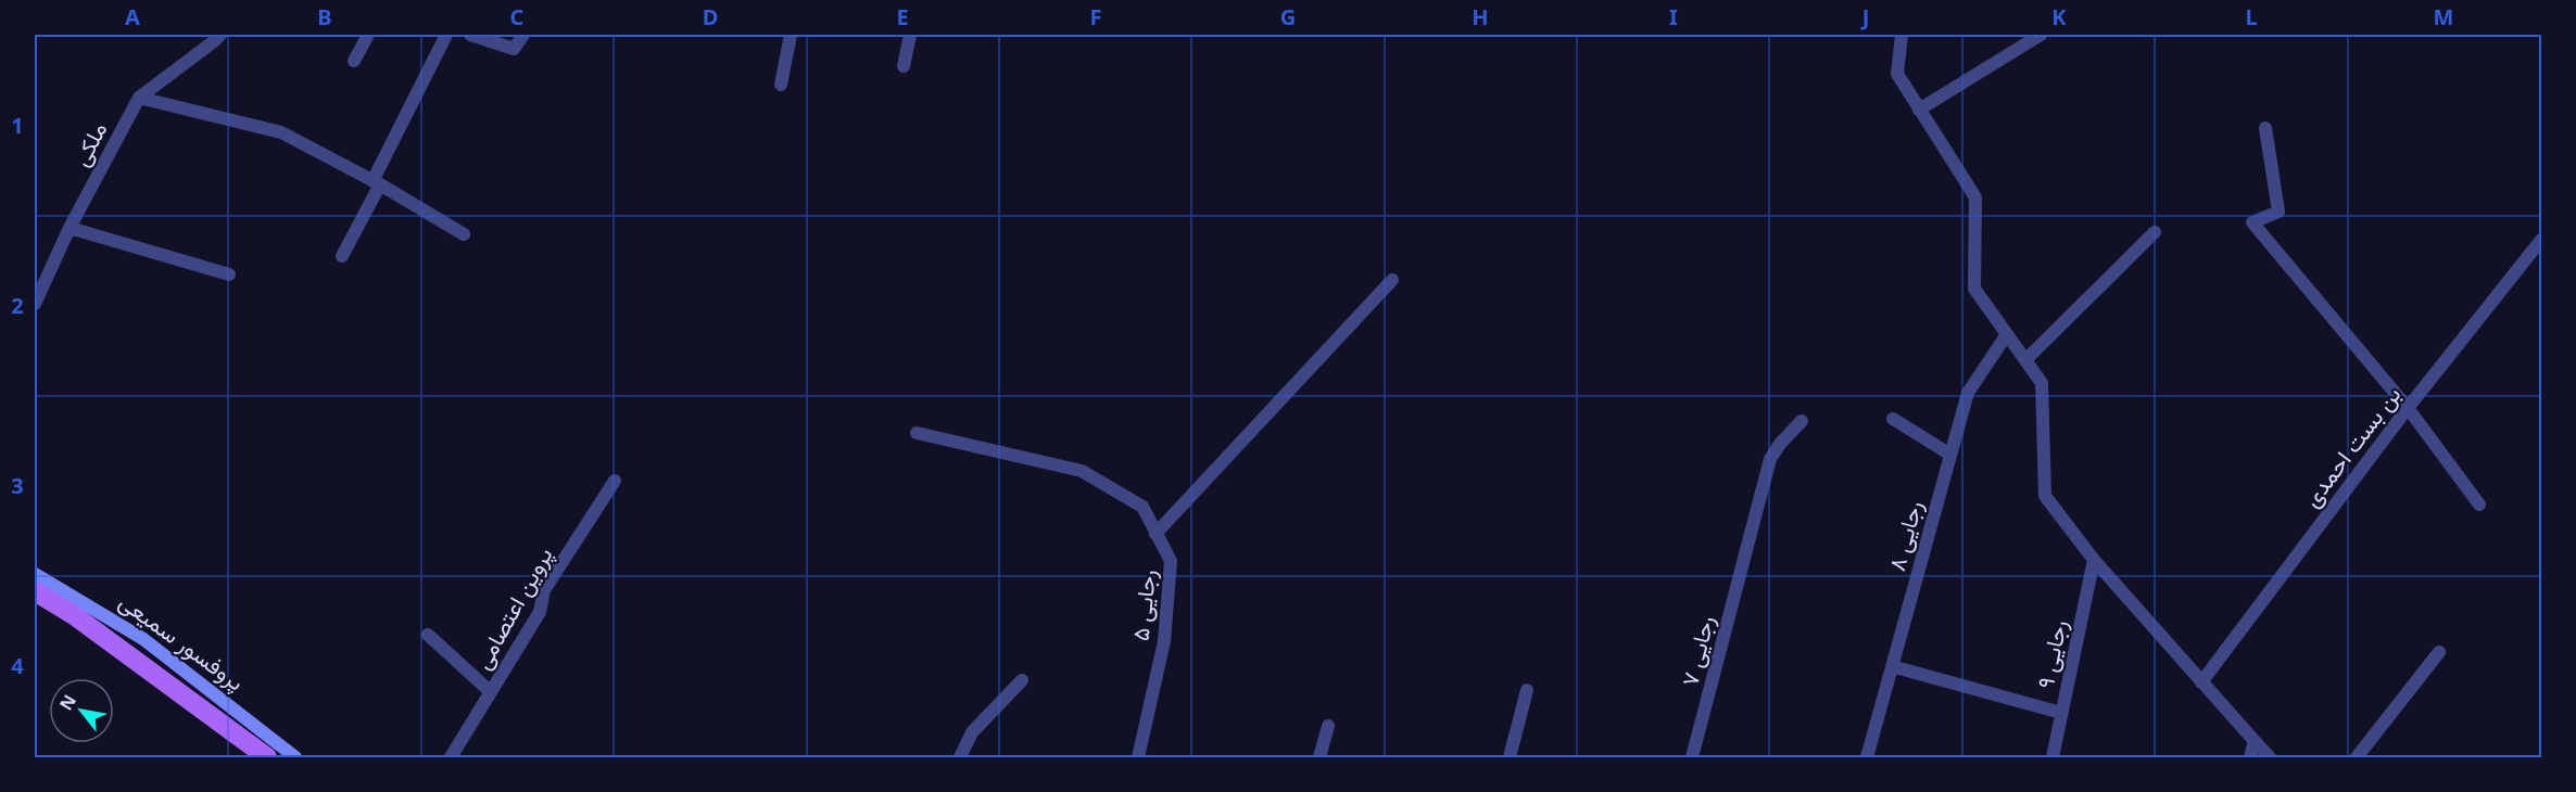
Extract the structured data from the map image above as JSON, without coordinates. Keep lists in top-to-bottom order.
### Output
{
  "streets": {
    "main road": ["پروفسور سمیعی"],
    "street": [
      "ملکی",
      "بن بست احمدی",
      "رجایی ۸",
      "رجایی ۵",
      "پروین اعتصامی",
      "رجایی ۷",
      "رجایی ۹"
    ]
  },
  "north": "top left",
  "grid": {
    "columns": [
      "A",
      "B",
      "C",
      "D",
      "E",
      "F",
      "G",
      "H",
      "I",
      "J",
      "K",
      "L",
      "M"
    ],
    "rows": [
      "1",
      "2",
      "3",
      "4"
    ]
  }
}
